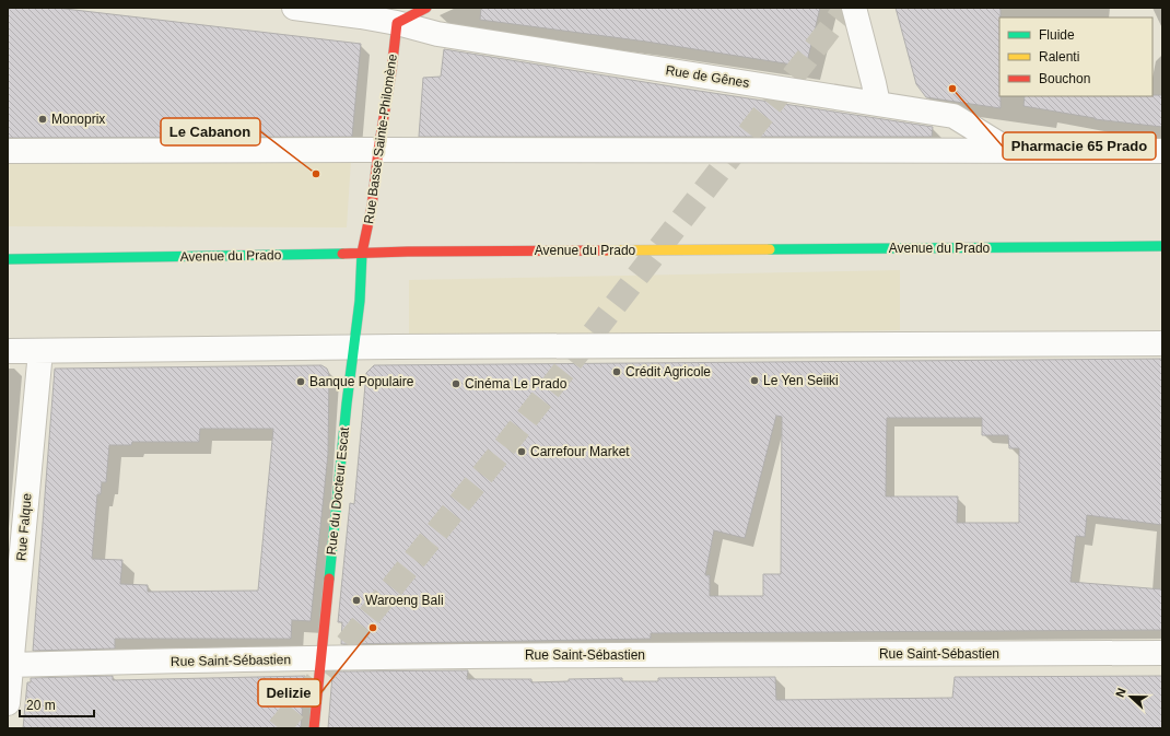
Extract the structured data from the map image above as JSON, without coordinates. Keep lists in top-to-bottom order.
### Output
{
  "streets": {
    "main road": ["Rue Basse Sainte-Philomène", "Avenue du Prado", "Rue du Docteur Escat"],
    "street": ["Rue de Gênes", "Rue Falque", "Rue Saint-Sébastien"]
  },
  "crossings": [
    ["Rue de Gênes", "Rue Basse Sainte-Philomène"],
    ["Rue Basse Sainte-Philomène", "Avenue du Prado"],
    ["Rue Basse Sainte-Philomène", "Rue du Docteur Escat"],
    ["Avenue du Prado", "Rue du Docteur Escat"],
    ["Rue du Docteur Escat", "Rue Saint-Sébastien"],
    ["Rue Falque", "Rue Saint-Sébastien"]
  ],
  "places": [
    "Pharmacie 65 Prado",
    "Monoprix",
    "Le Cabanon",
    "Crédit Agricole",
    "Le Yen Seiiki",
    "Banque Populaire",
    "Cinéma Le Prado",
    "Carrefour Market",
    "Waroeng Bali",
    "Delizie"
  ],
  "legend": ["Fluide", "Ralenti", "Bouchon"],
  "scale_bar": "20 m",
  "north": "left"
}
